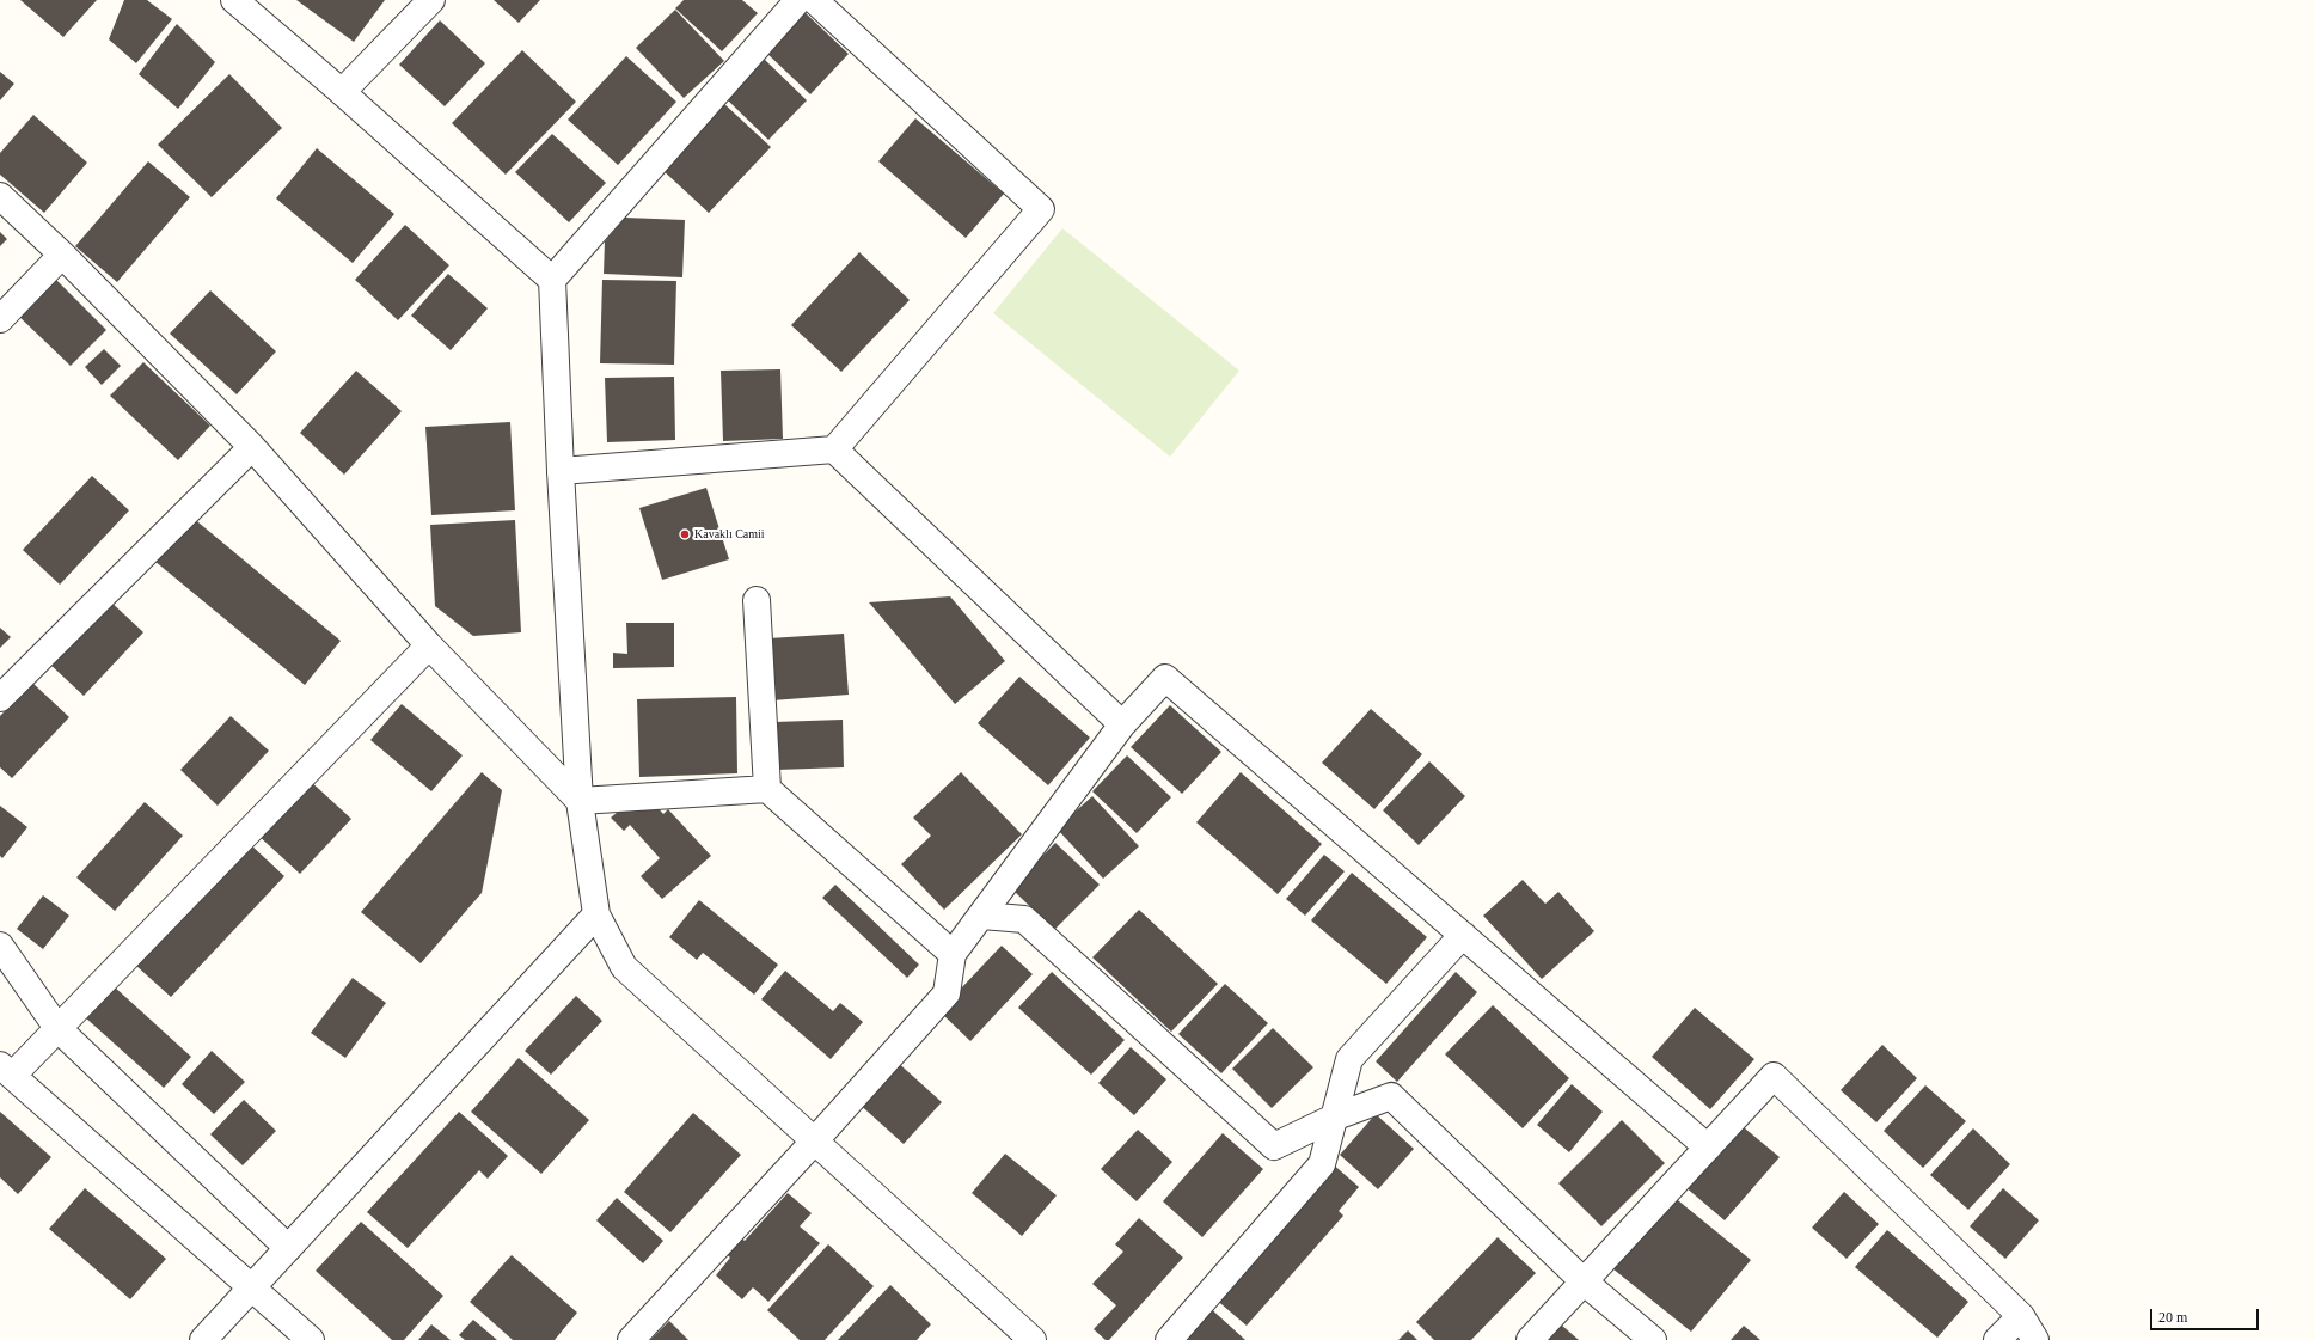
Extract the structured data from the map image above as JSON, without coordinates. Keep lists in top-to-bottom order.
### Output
{
  "places": ["Kavaklı Camii"],
  "scale_bar": "20 m"
}
